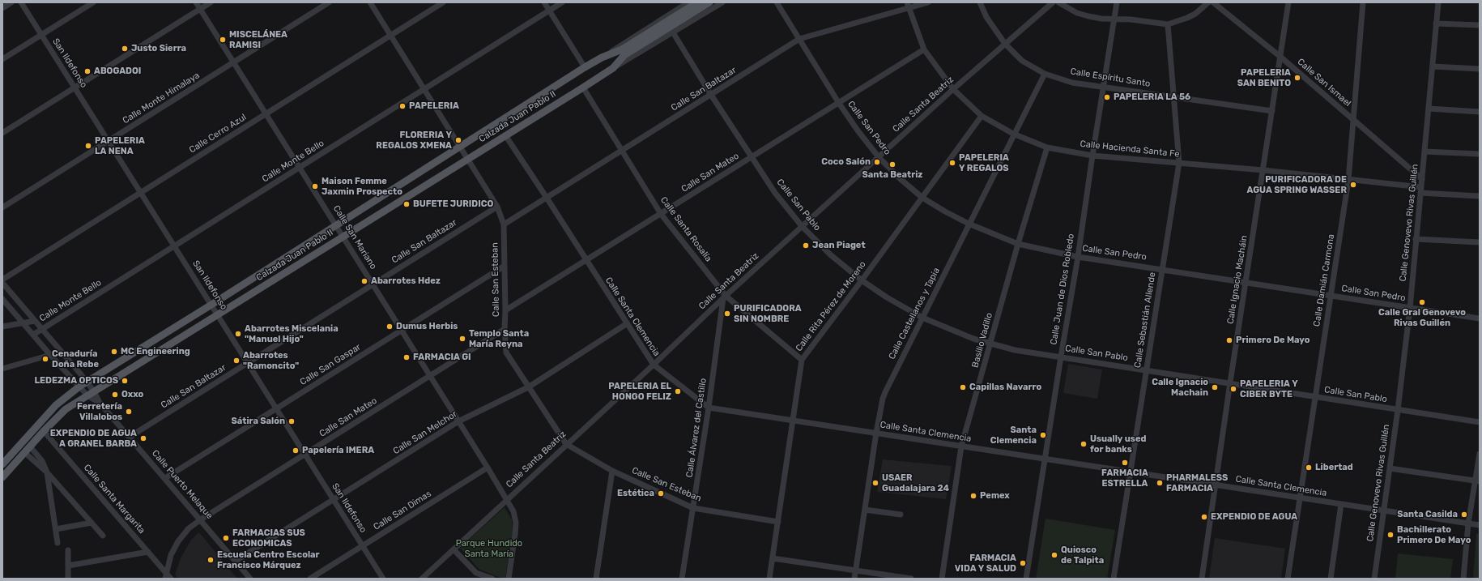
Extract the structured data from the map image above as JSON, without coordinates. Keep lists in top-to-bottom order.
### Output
{
  "streets": {
    "main road": ["Calzada Juan Pablo II"],
    "street": [
      "San Ildefonso",
      "Calle Espíritu Santo",
      "Calle San Ismael",
      "Calle San Baltazar",
      "Calle Monte Himalaya",
      "Calle Santa Beatriz",
      "Calle San Pedro",
      "Calle Cerro Azul",
      "Calle Hacienda Santa Fe",
      "Calle Monte Bello",
      "Calle San Mateo",
      "Calle San Pablo",
      "Calle Genovevo Rivas Guillén",
      "Calle Santa Rosalía",
      "Calle San Mariano",
      "Calle San Esteban",
      "Calle Ignacio Macháin",
      "Calle Damián Carmona",
      "Calle Juan de Dios Robledo",
      "Calle Rita Pérez de Moreno",
      "Calle Castellanos y Tapia",
      "Calle Santa Clemencia",
      "Calle Sebastián Allende",
      "Basilio Vadillo",
      "Calle San Gaspar",
      "Calle Álvarez del Castillo",
      "Calle San Melchor",
      "Calle Puerto Melaque",
      "Calle Santa Margarita",
      "Calle San Dimas"
    ]
  },
  "crossings": [
    ["San Ildefonso", "Calle San Baltazar"],
    ["San Ildefonso", "Calle Monte Himalaya"],
    ["San Ildefonso", "Calzada Juan Pablo II"],
    ["San Ildefonso", "Calle Cerro Azul"],
    ["San Ildefonso", "Calle Monte Bello"],
    ["San Ildefonso", "Calle San Mateo"],
    ["San Ildefonso", "Calle San Gaspar"],
    ["San Ildefonso", "Calle San Melchor"],
    ["San Ildefonso", "Calle San Dimas"],
    ["Calle Espíritu Santo", "Calle Santa Beatriz"],
    ["Calle Espíritu Santo", "Calle Ignacio Macháin"],
    ["Calle Espíritu Santo", "Calle Juan de Dios Robledo"],
    ["Calle Espíritu Santo", "Calle Castellanos y Tapia"],
    ["Calle Espíritu Santo", "Calle Sebastián Allende"],
    ["Calle San Ismael", "Calle Genovevo Rivas Guillén"],
    ["Calle San Ismael", "Calle Ignacio Macháin"],
    ["Calle San Ismael", "Calle Damián Carmona"],
    ["Calle San Baltazar", "Calle San Pedro"],
    ["Calle San Baltazar", "Calle Hacienda Santa Fe"],
    ["Calle San Baltazar", "Calle San Pablo"],
    ["Calle San Baltazar", "Calle Santa Rosalía"],
    ["Calle San Baltazar", "Calle San Mariano"],
    ["Calle San Baltazar", "Calle San Esteban"],
    ["Calle San Baltazar", "Calle Santa Clemencia"],
    ["Calle San Baltazar", "Calle Puerto Melaque"],
    ["Calle Monte Himalaya", "Calle San Mariano"],
    ["Calle Santa Beatriz", "Calle San Pedro"],
    ["Calle Santa Beatriz", "Calle Hacienda Santa Fe"],
    ["Calle Santa Beatriz", "Calle San Pablo"],
    ["Calle Santa Beatriz", "Calle Santa Rosalía"],
    ["Calle Santa Beatriz", "Calle San Mariano"],
    ["Calle Santa Beatriz", "Calle San Esteban"],
    ["Calle Santa Beatriz", "Calle Santa Clemencia"],
    ["Calle Santa Beatriz", "Calle Álvarez del Castillo"],
    ["Calzada Juan Pablo II", "Calle San Pablo"],
    ["Calzada Juan Pablo II", "Calle Santa Rosalía"],
    ["Calzada Juan Pablo II", "Calle San Mariano"],
    ["Calzada Juan Pablo II", "Calle San Esteban"],
    ["Calzada Juan Pablo II", "Calle Santa Clemencia"],
    ["Calzada Juan Pablo II", "Calle Puerto Melaque"],
    ["Calzada Juan Pablo II", "Calle Santa Margarita"],
    ["Calle San Pedro", "Calle San Mateo"],
    ["Calle San Pedro", "Calle Genovevo Rivas Guillén"],
    ["Calle San Pedro", "Calle Ignacio Macháin"],
    ["Calle San Pedro", "Calle Damián Carmona"],
    ["Calle San Pedro", "Calle Juan de Dios Robledo"],
    ["Calle San Pedro", "Calle Rita Pérez de Moreno"],
    ["Calle San Pedro", "Calle Castellanos y Tapia"],
    ["Calle San Pedro", "Calle Sebastián Allende"],
    ["Calle San Pedro", "Basilio Vadillo"],
    ["Calle Cerro Azul", "Calle San Mariano"],
    ["Calle Cerro Azul", "Calle San Esteban"],
    ["Calle Hacienda Santa Fe", "Calle San Mateo"],
    ["Calle Hacienda Santa Fe", "Calle Genovevo Rivas Guillén"],
    ["Calle Hacienda Santa Fe", "Calle Ignacio Macháin"],
    ["Calle Hacienda Santa Fe", "Calle Damián Carmona"],
    ["Calle Hacienda Santa Fe", "Calle Juan de Dios Robledo"],
    ["Calle Hacienda Santa Fe", "Calle Rita Pérez de Moreno"],
    ["Calle Hacienda Santa Fe", "Calle Castellanos y Tapia"],
    ["Calle Hacienda Santa Fe", "Calle Sebastián Allende"],
    ["Calle Hacienda Santa Fe", "Basilio Vadillo"],
    ["Calle Monte Bello", "Calle San Mariano"],
    ["Calle Monte Bello", "Calle San Esteban"],
    ["Calle Monte Bello", "Calle Puerto Melaque"],
    ["Calle San Mateo", "Calle San Pablo"],
    ["Calle San Mateo", "Calle Santa Rosalía"],
    ["Calle San Mateo", "Calle San Mariano"],
    ["Calle San Mateo", "Calle San Esteban"],
    ["Calle San Mateo", "Calle Santa Clemencia"],
    ["Calle San Mateo", "Calle Puerto Melaque"],
    ["Calle San Mateo", "Calle Santa Margarita"],
    ["Calle San Pablo", "Calle Genovevo Rivas Guillén"],
    ["Calle San Pablo", "Calle Ignacio Macháin"],
    ["Calle San Pablo", "Calle Damián Carmona"],
    ["Calle San Pablo", "Calle Juan de Dios Robledo"],
    ["Calle San Pablo", "Calle Rita Pérez de Moreno"],
    ["Calle San Pablo", "Calle Castellanos y Tapia"],
    ["Calle San Pablo", "Calle Sebastián Allende"],
    ["Calle San Pablo", "Basilio Vadillo"],
    ["Calle Genovevo Rivas Guillén", "Calle Santa Clemencia"],
    ["Calle Santa Rosalía", "Calle Rita Pérez de Moreno"],
    ["Calle Santa Rosalía", "Calle Álvarez del Castillo"],
    ["Calle San Mariano", "Calle San Gaspar"],
    ["Calle San Mariano", "Calle San Melchor"],
    ["Calle San Mariano", "Calle San Dimas"],
    ["Calle San Esteban", "Calle Rita Pérez de Moreno"],
    ["Calle San Esteban", "Calle San Gaspar"],
    ["Calle San Esteban", "Calle Álvarez del Castillo"],
    ["Calle San Esteban", "Calle San Melchor"],
    ["Calle Ignacio Macháin", "Calle Santa Clemencia"],
    ["Calle Damián Carmona", "Calle Santa Clemencia"],
    ["Calle Juan de Dios Robledo", "Calle Santa Clemencia"],
    ["Calle Rita Pérez de Moreno", "Calle Santa Clemencia"],
    ["Calle Castellanos y Tapia", "Calle Santa Clemencia"],
    ["Calle Santa Clemencia", "Calle Sebastián Allende"],
    ["Calle Santa Clemencia", "Basilio Vadillo"],
    ["Calle Santa Clemencia", "Calle Álvarez del Castillo"],
    ["Calle Santa Clemencia", "Calle San Melchor"],
    ["Calle San Gaspar", "Calle Puerto Melaque"],
    ["Calle San Melchor", "Calle Puerto Melaque"]
  ],
  "parks": ["Parque Hundido Santa María"],
  "places": [
    "MISCELÁNEA RAMISI",
    "Justo Sierra",
    "ABOGADOI",
    "PAPELERIA SAN BENITO",
    "PAPELERIA LA 56",
    "PAPELERIA",
    "FLORERIA Y REGALOS XMENA",
    "PAPELERIA LA NENA",
    "Coco Salón",
    "PAPELERIA Y REGALOS",
    "Santa Beatriz",
    "PURIFICADORA DE AGUA SPRING WASSER",
    "Maison Femme Jaxmin Prospecto",
    "BUFETE JURIDICO",
    "Jean Piaget",
    "Abarrotes Hdez",
    "Calle Gral Genovevo Rivas Guillén",
    "PURIFICADORA SIN NOMBRE",
    "Dumus Herbis",
    "Abarrotes Miscelania \"Manuel Hijo\"",
    "Templo Santa María Reyna",
    "Primero De Mayo",
    "MC Engineering",
    "FARMACIA GI",
    "Cenaduría Doña Rebe",
    "Abarrotes \"Ramoncito\"",
    "LEDEZMA OPTICOS",
    "Capillas Navarro",
    "Calle Ignacio Machain",
    "PAPELERIA Y CIBER BYTE",
    "PAPELERIA EL HONGO FELIZ",
    "Oxxo",
    "Ferretería Villalobos",
    "Sátira Salón",
    "Santa Clemencia",
    "EXPENDIO DE AGUA A GRANEL BARBA",
    "Usually used for banks",
    "Papelería IMERA",
    "FARMACIA ESTRELLA",
    "Libertad",
    "USAER Guadalajara 24",
    "PHARMALESS FARMACIA",
    "Estética",
    "Pemex",
    "Santa Casilda",
    "EXPENDIO DE AGUA",
    "Bachillerato Primero De Mayo",
    "FARMACIAS SUS ECONOMICAS",
    "Quiosco de Talpita",
    "Escuela Centro Escolar Francisco Márquez",
    "FARMACIA VIDA Y SALUD"
  ]
}
